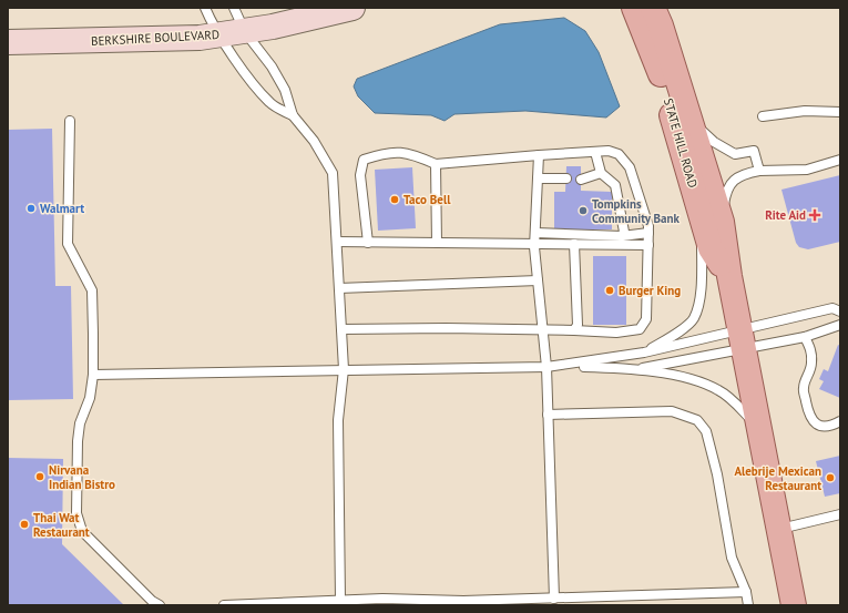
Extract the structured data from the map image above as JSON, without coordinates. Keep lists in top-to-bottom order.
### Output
{
  "streets": {
    "main road": ["BERKSHIRE BOULEVARD", "STATE HILL ROAD"]
  },
  "places": {
    "other": [
      "Taco Bell",
      "Walmart",
      "Tompkins Community Bank",
      "Burger King",
      "Nirvana Indian Bistro",
      "Alebrije Mexican Restaurant",
      "Thai Wat Restaurant"
    ],
    "health": ["Rite Aid"]
  }
}
